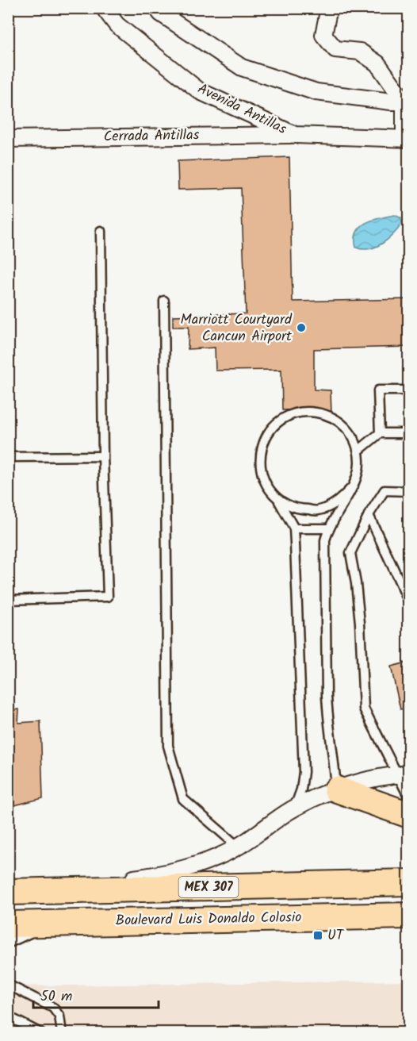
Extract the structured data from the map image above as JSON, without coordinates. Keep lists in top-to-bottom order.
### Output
{
  "streets": {
    "main road": ["MEX 307", "Boulevard Luis Donaldo Colosio"],
    "street": ["Avenida Antillas", "Cerrada Antillas"]
  },
  "crossings": [
    ["Avenida Antillas", "Cerrada Antillas"]
  ],
  "places": {
    "other": ["Marriott Courtyard Cancun Airport"],
    "transit": ["UT"]
  },
  "scale_bar": "50 m"
}
